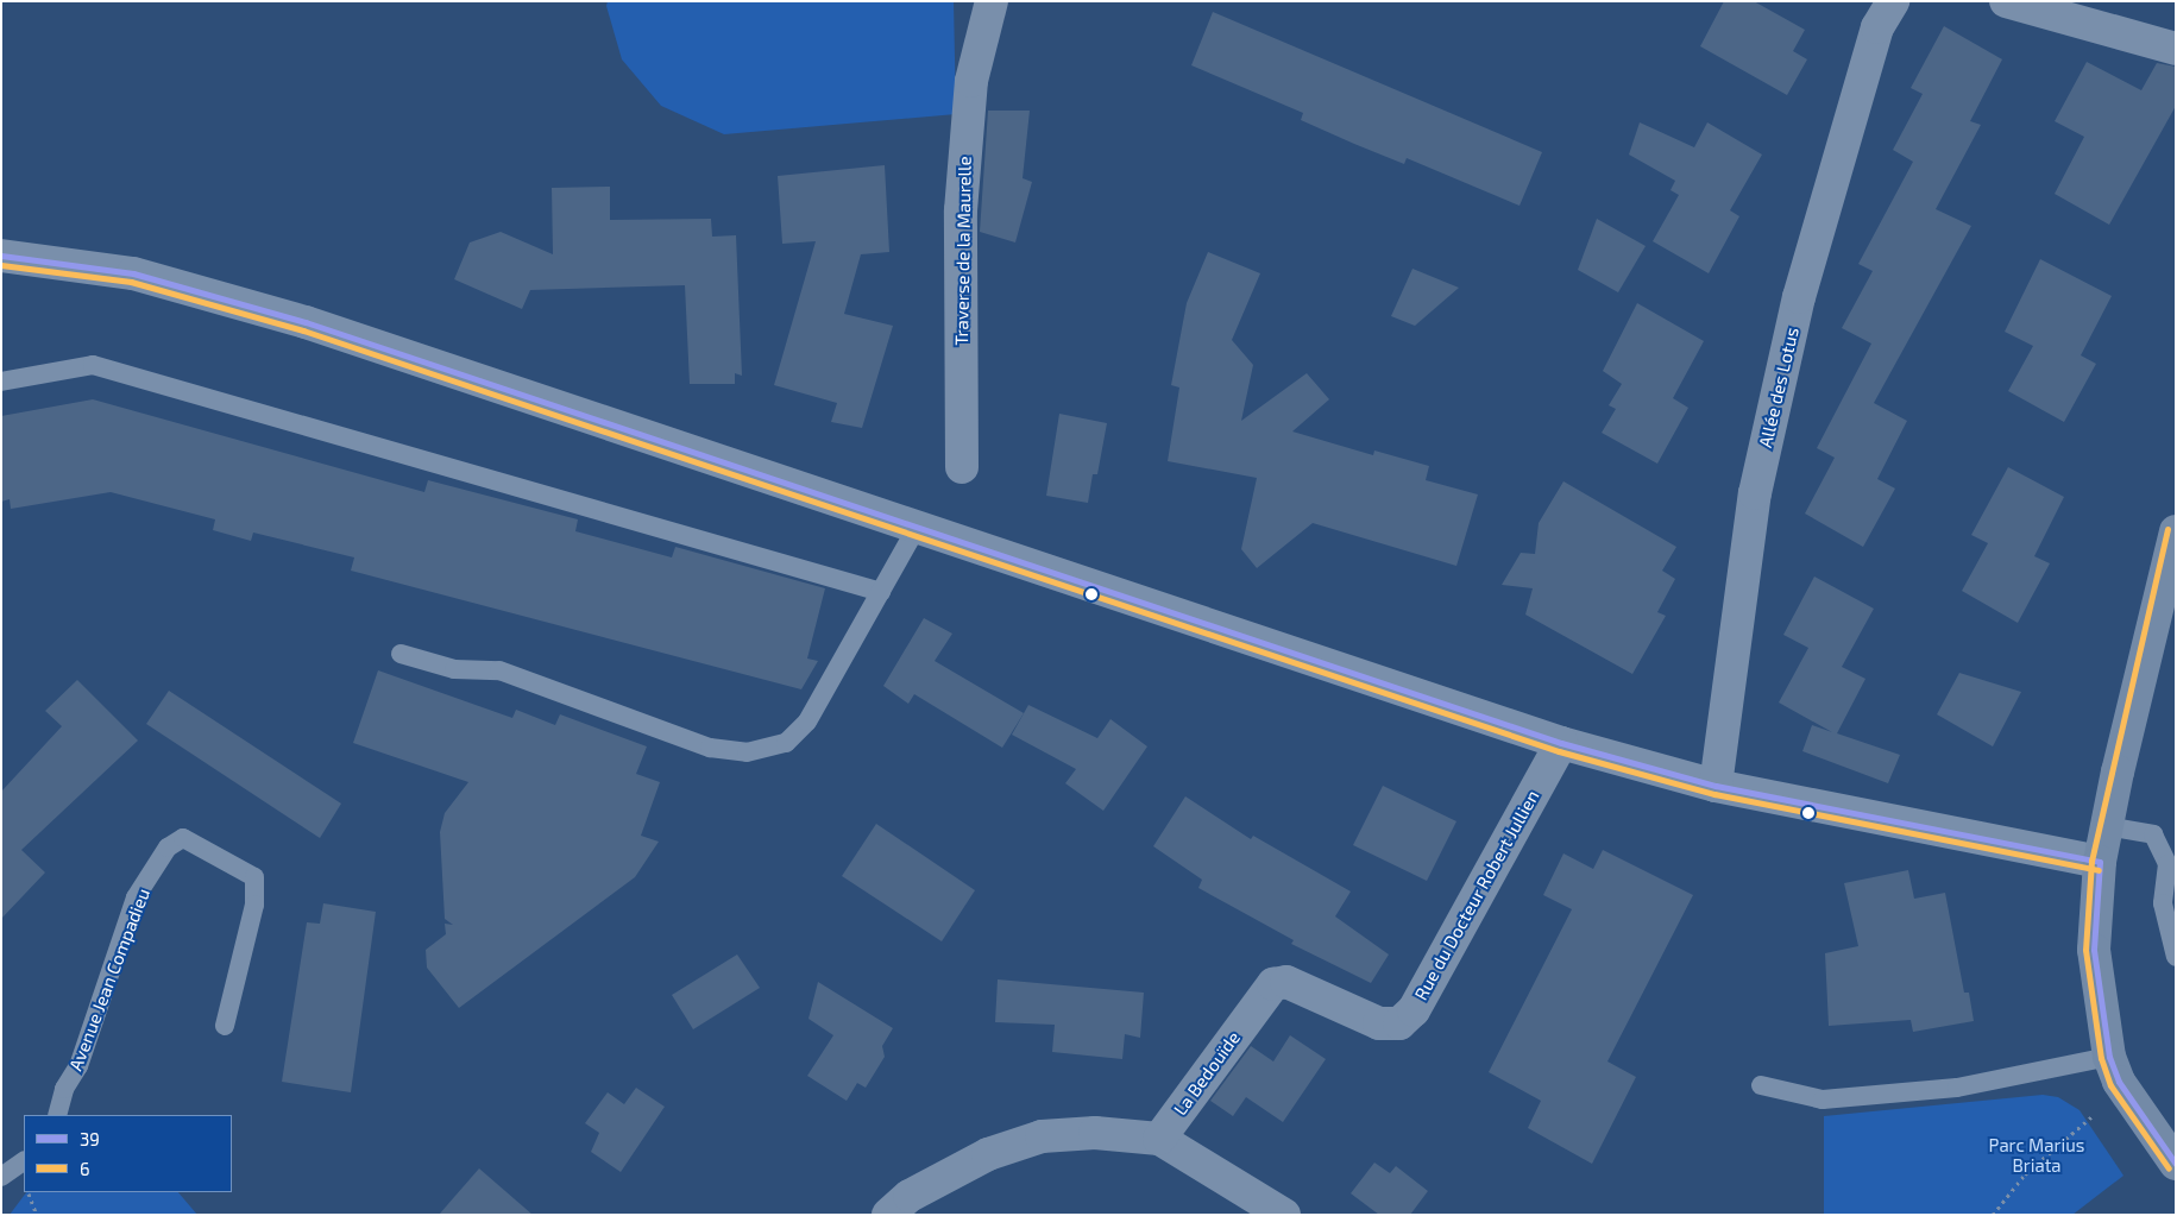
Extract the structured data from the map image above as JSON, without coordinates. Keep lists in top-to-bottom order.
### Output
{
  "streets": {
    "street": [
      "Traverse de la Maurelle",
      "Allée des Lotus",
      "Rue du Docteur Robert Jullien",
      "La Bedouïde"
    ],
    "lane": ["Avenue Jean Compadieu"]
  },
  "crossings": [
    ["Rue du Docteur Robert Jullien", "La Bedouïde"]
  ],
  "parks": ["Parc Marius Briata"],
  "lines": ["transit line 39", "transit line 6"],
  "legend": ["39", "6"]
}
